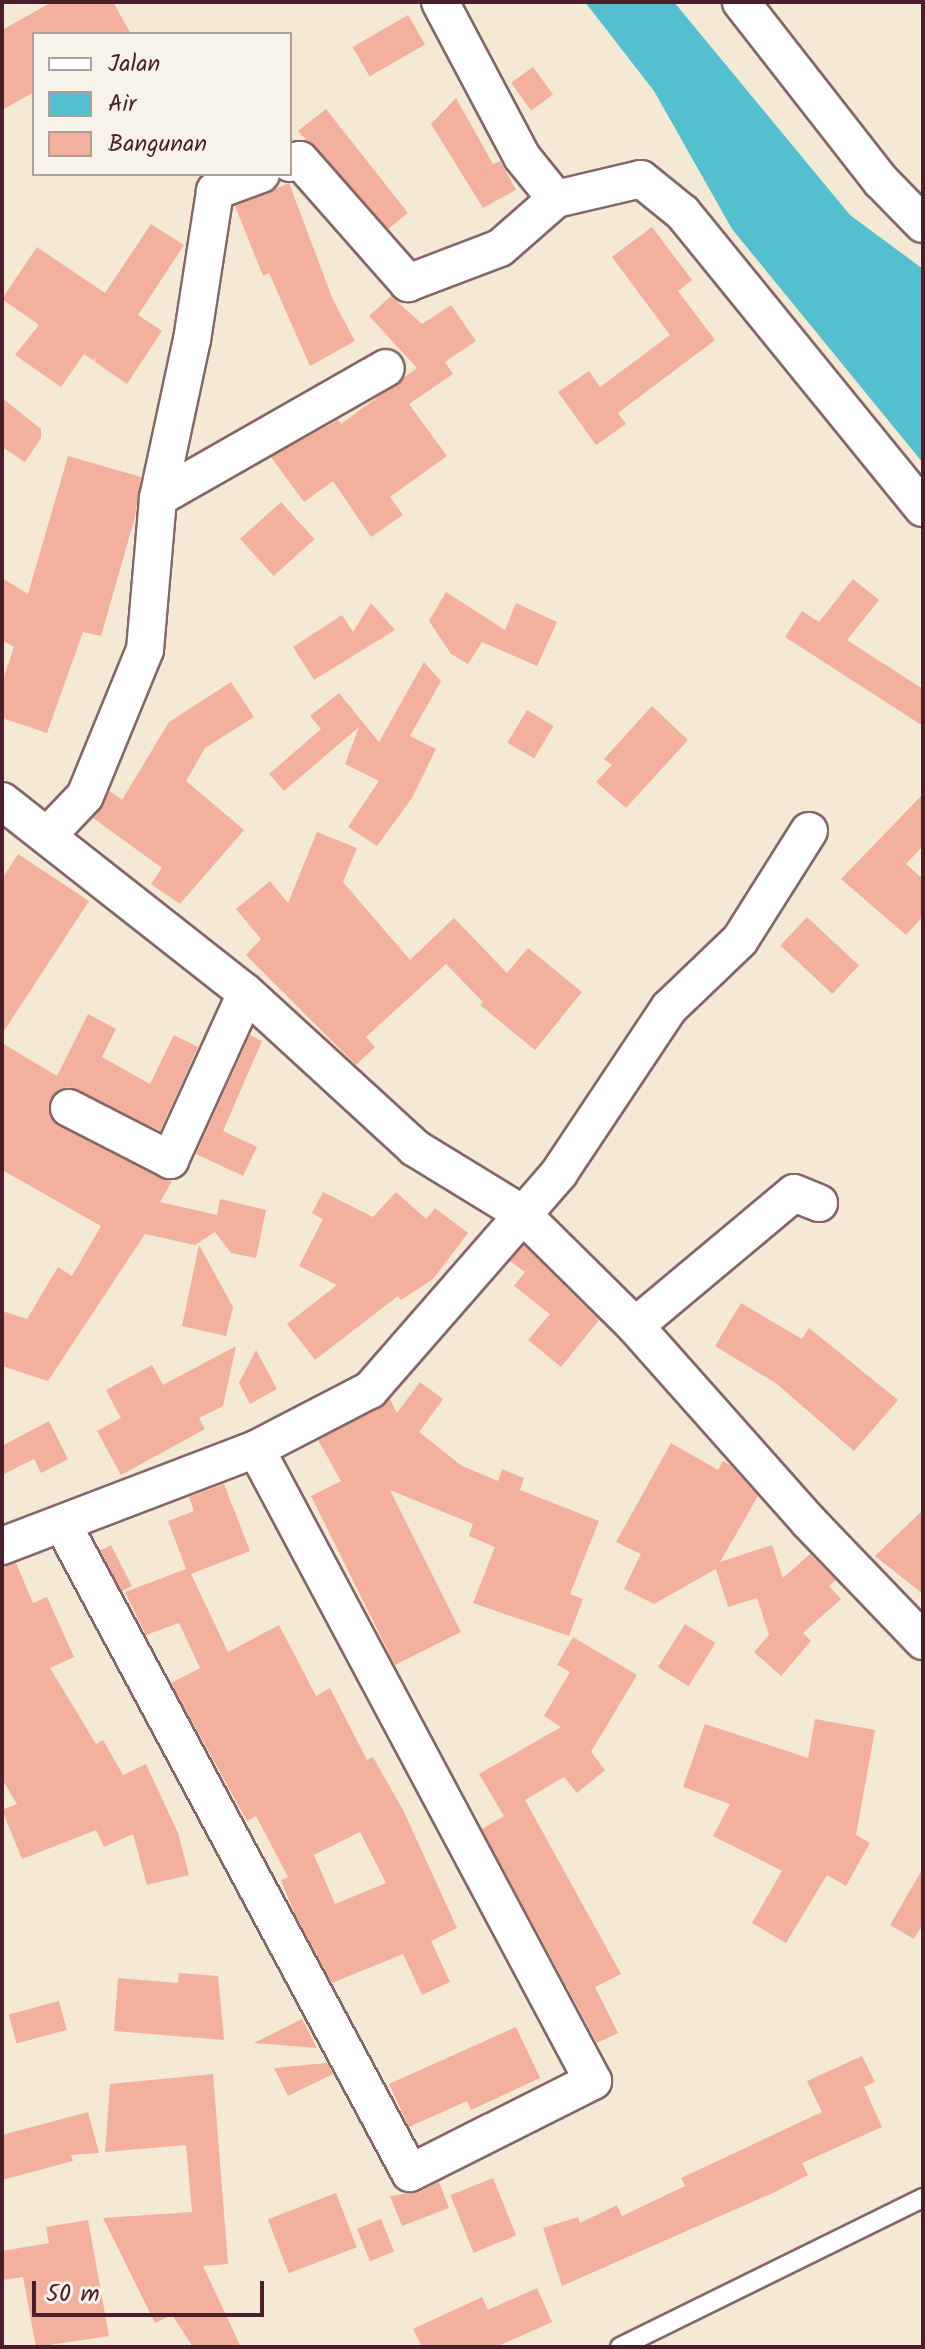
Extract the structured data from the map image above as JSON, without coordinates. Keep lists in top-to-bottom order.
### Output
{
  "legend": ["Jalan", "Air", "Bangunan"],
  "scale_bar": "50 m"
}
